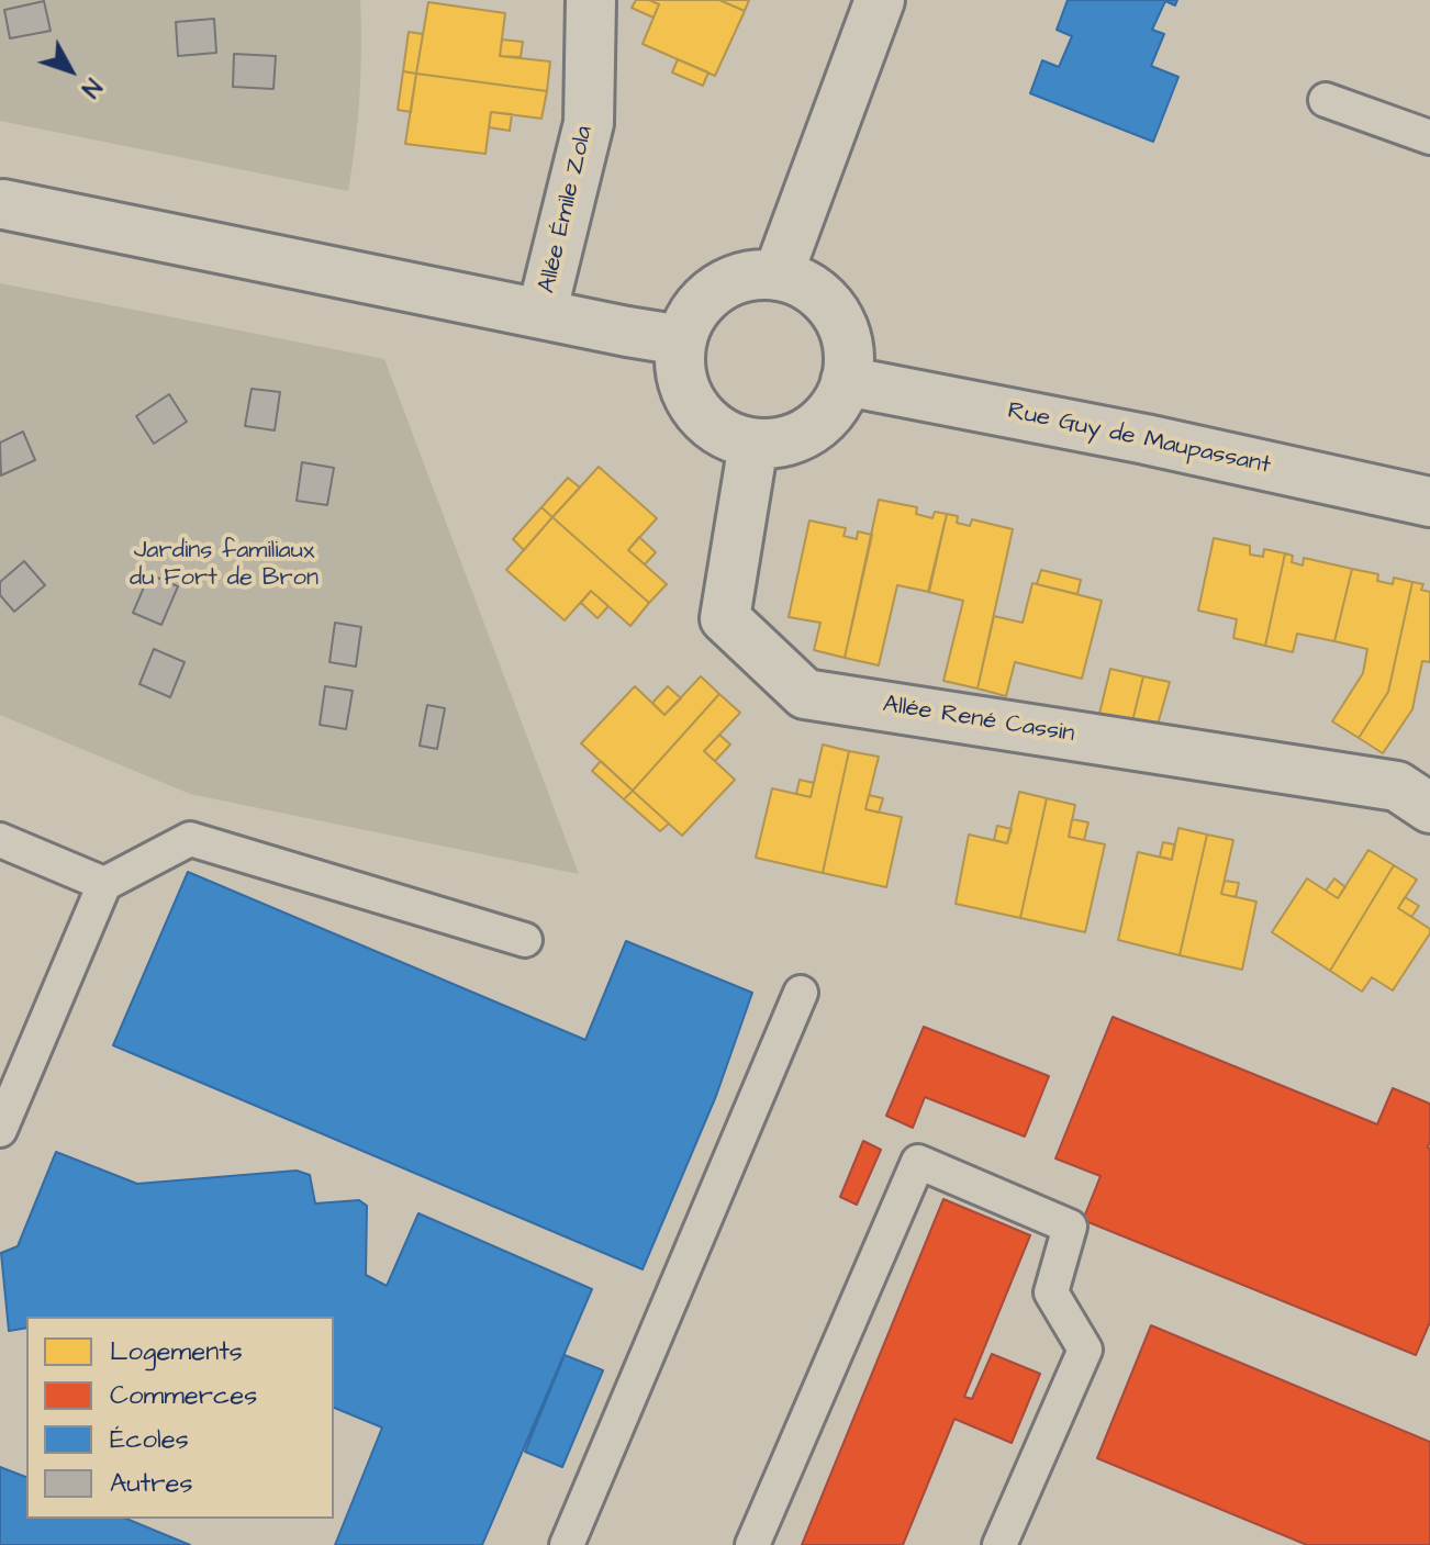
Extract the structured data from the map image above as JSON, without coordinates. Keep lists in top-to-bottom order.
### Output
{
  "streets": {
    "street": ["Allée Émile Zola", "Rue Guy de Maupassant", "Allée René Cassin"]
  },
  "crossings": [
    ["Rue Guy de Maupassant", "Allée René Cassin"]
  ],
  "parks": ["Jardins familiaux du Fort de Bron"],
  "legend": [
    "Logements",
    "Commerces",
    "Écoles",
    "Autres"
  ],
  "north": "bottom right"
}
